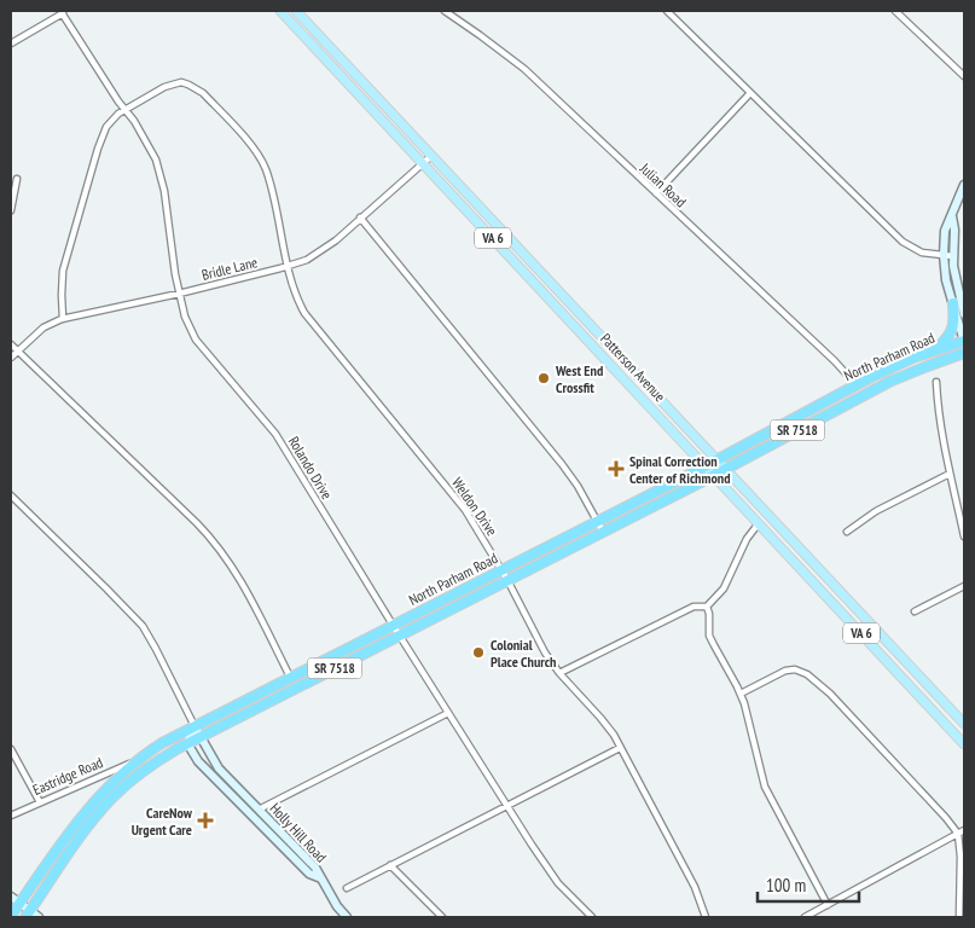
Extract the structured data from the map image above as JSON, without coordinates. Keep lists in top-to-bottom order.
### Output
{
  "streets": {
    "highway": ["North Parham Road", "SR 7518"],
    "main road": ["VA 6", "Patterson Avenue"],
    "street": [
      "Julian Road",
      "Bridle Lane",
      "Rolando Drive",
      "Weldon Drive",
      "Eastridge Road",
      "Holly Hill Road"
    ]
  },
  "crossings": [
    ["Julian Road", "North Parham Road"],
    ["Bridle Lane", "Patterson Avenue"],
    ["Bridle Lane", "Rolando Drive"],
    ["Bridle Lane", "Weldon Drive"],
    ["North Parham Road", "Patterson Avenue"],
    ["North Parham Road", "Rolando Drive"],
    ["North Parham Road", "Weldon Drive"],
    ["North Parham Road", "Eastridge Road"],
    ["North Parham Road", "Holly Hill Road"],
    ["Rolando Drive", "Weldon Drive"]
  ],
  "places": {
    "other": ["West End Crossfit", "Colonial Place Church"],
    "health": ["Spinal Correction Center of Richmond", "CareNow Urgent Care"]
  },
  "scale_bar": "100 m"
}
